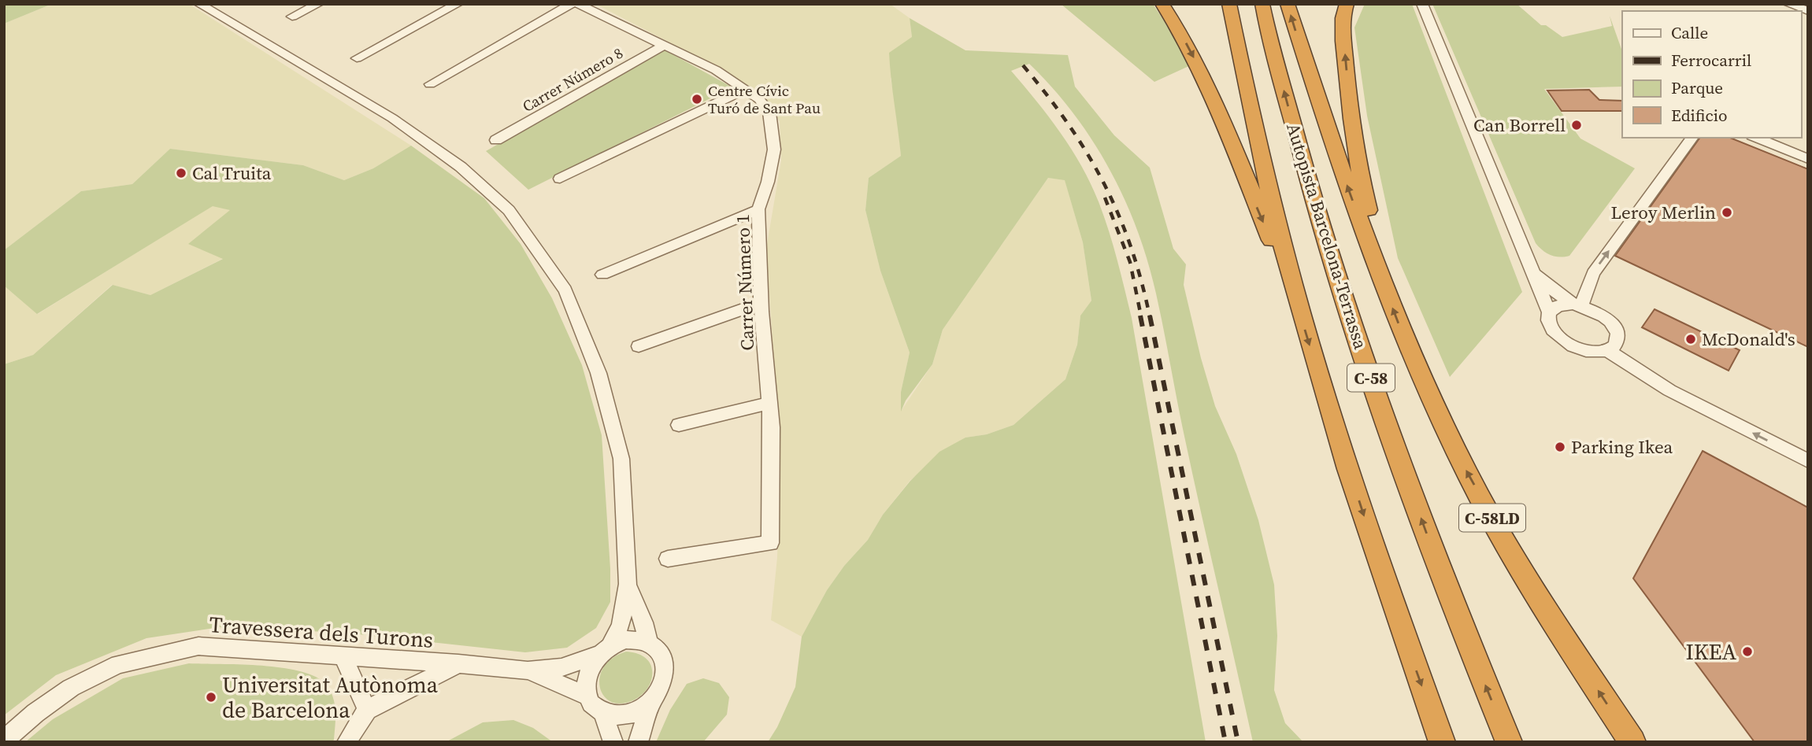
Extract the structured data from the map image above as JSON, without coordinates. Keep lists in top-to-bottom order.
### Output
{
  "streets": {
    "highway": ["Autopista Barcelona-Terrassa", "C-58", "C-58LD"],
    "street": ["Carrer Número 8", "Carrer Número 1", "Travessera dels Turons"]
  },
  "crossings": [
    ["Carrer Número 8", "Carrer Número 1"]
  ],
  "places": [
    "Centre Cívic Turó de Sant Pau",
    "Can Borrell",
    "Cal Truita",
    "Leroy Merlin",
    "McDonald's",
    "Parking Ikea",
    "IKEA",
    "Universitat Autònoma de Barcelona"
  ],
  "legend": [
    "Calle",
    "Ferrocarril",
    "Parque",
    "Edificio"
  ]
}
